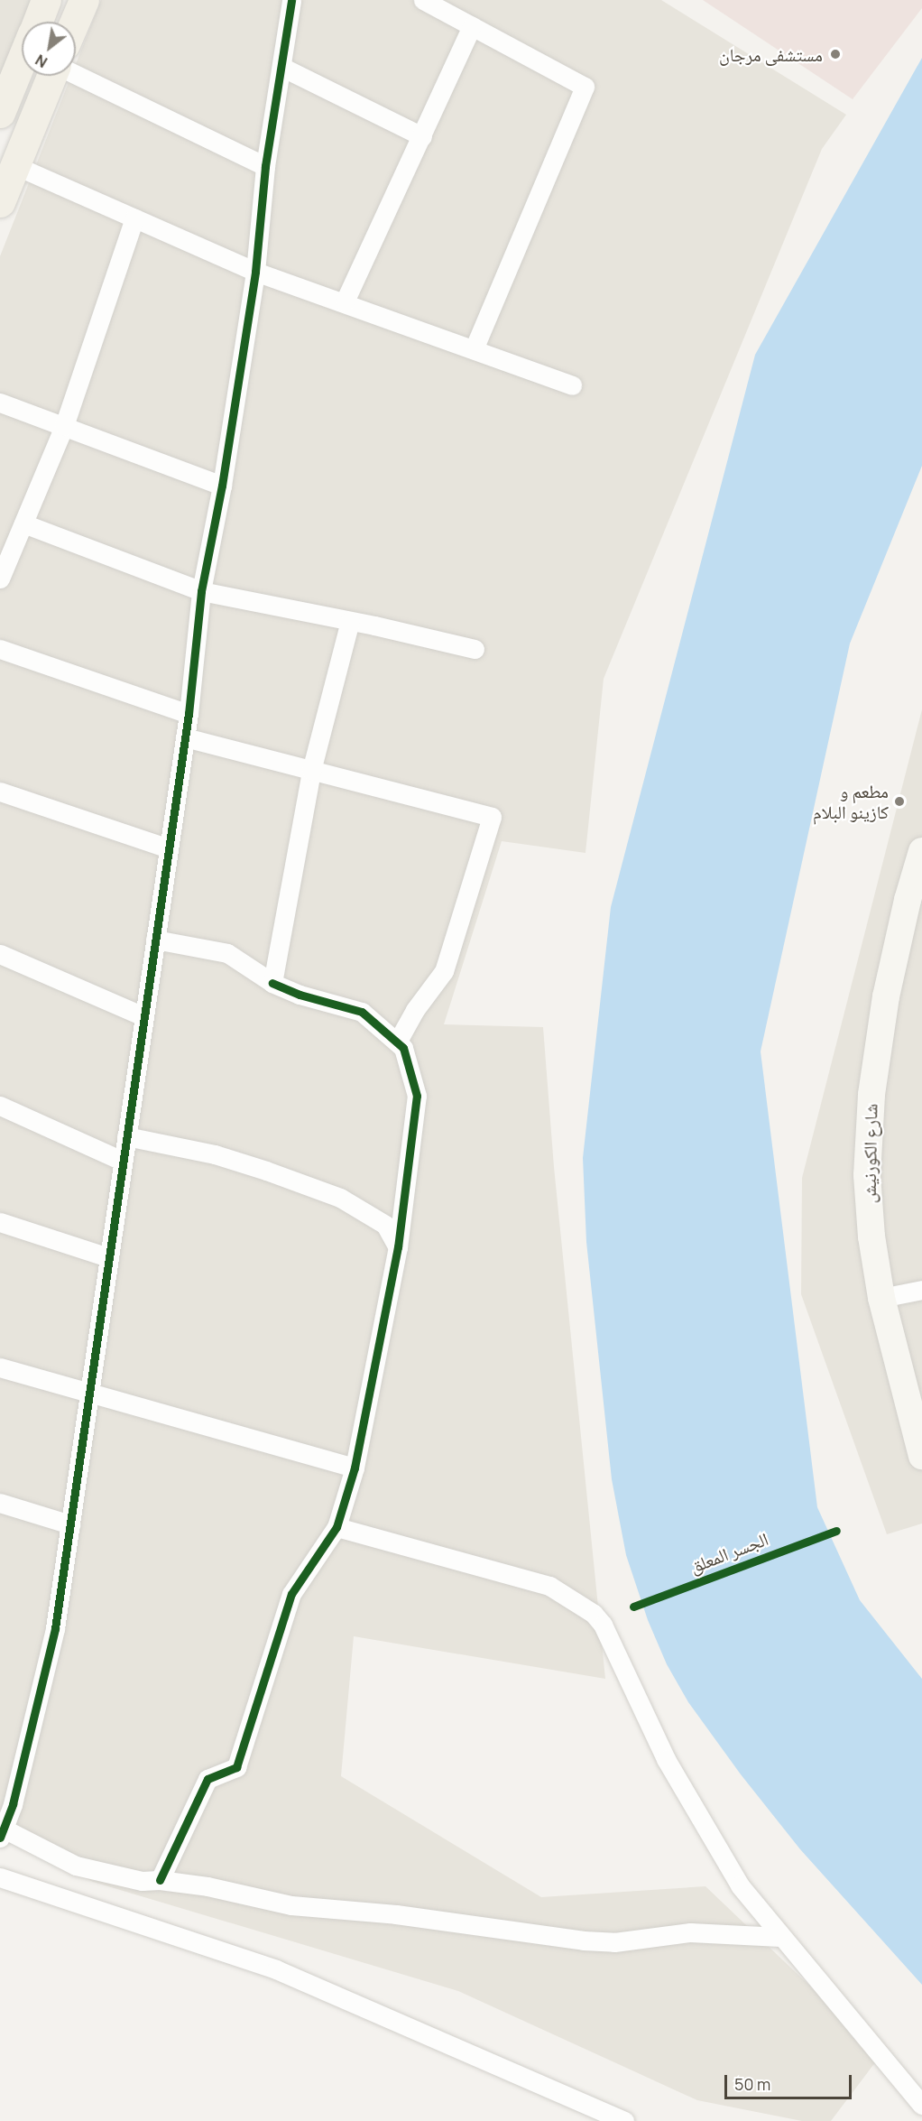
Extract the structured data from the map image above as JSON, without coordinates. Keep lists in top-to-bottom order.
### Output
{
  "streets": {
    "street": ["شارع الكورنيش"],
    "cycle path": ["الجسر المعلق"]
  },
  "places": ["مستشفى مرجان", "مطعم و كازينو البلام"],
  "scale_bar": "50 m",
  "north": "bottom left"
}
